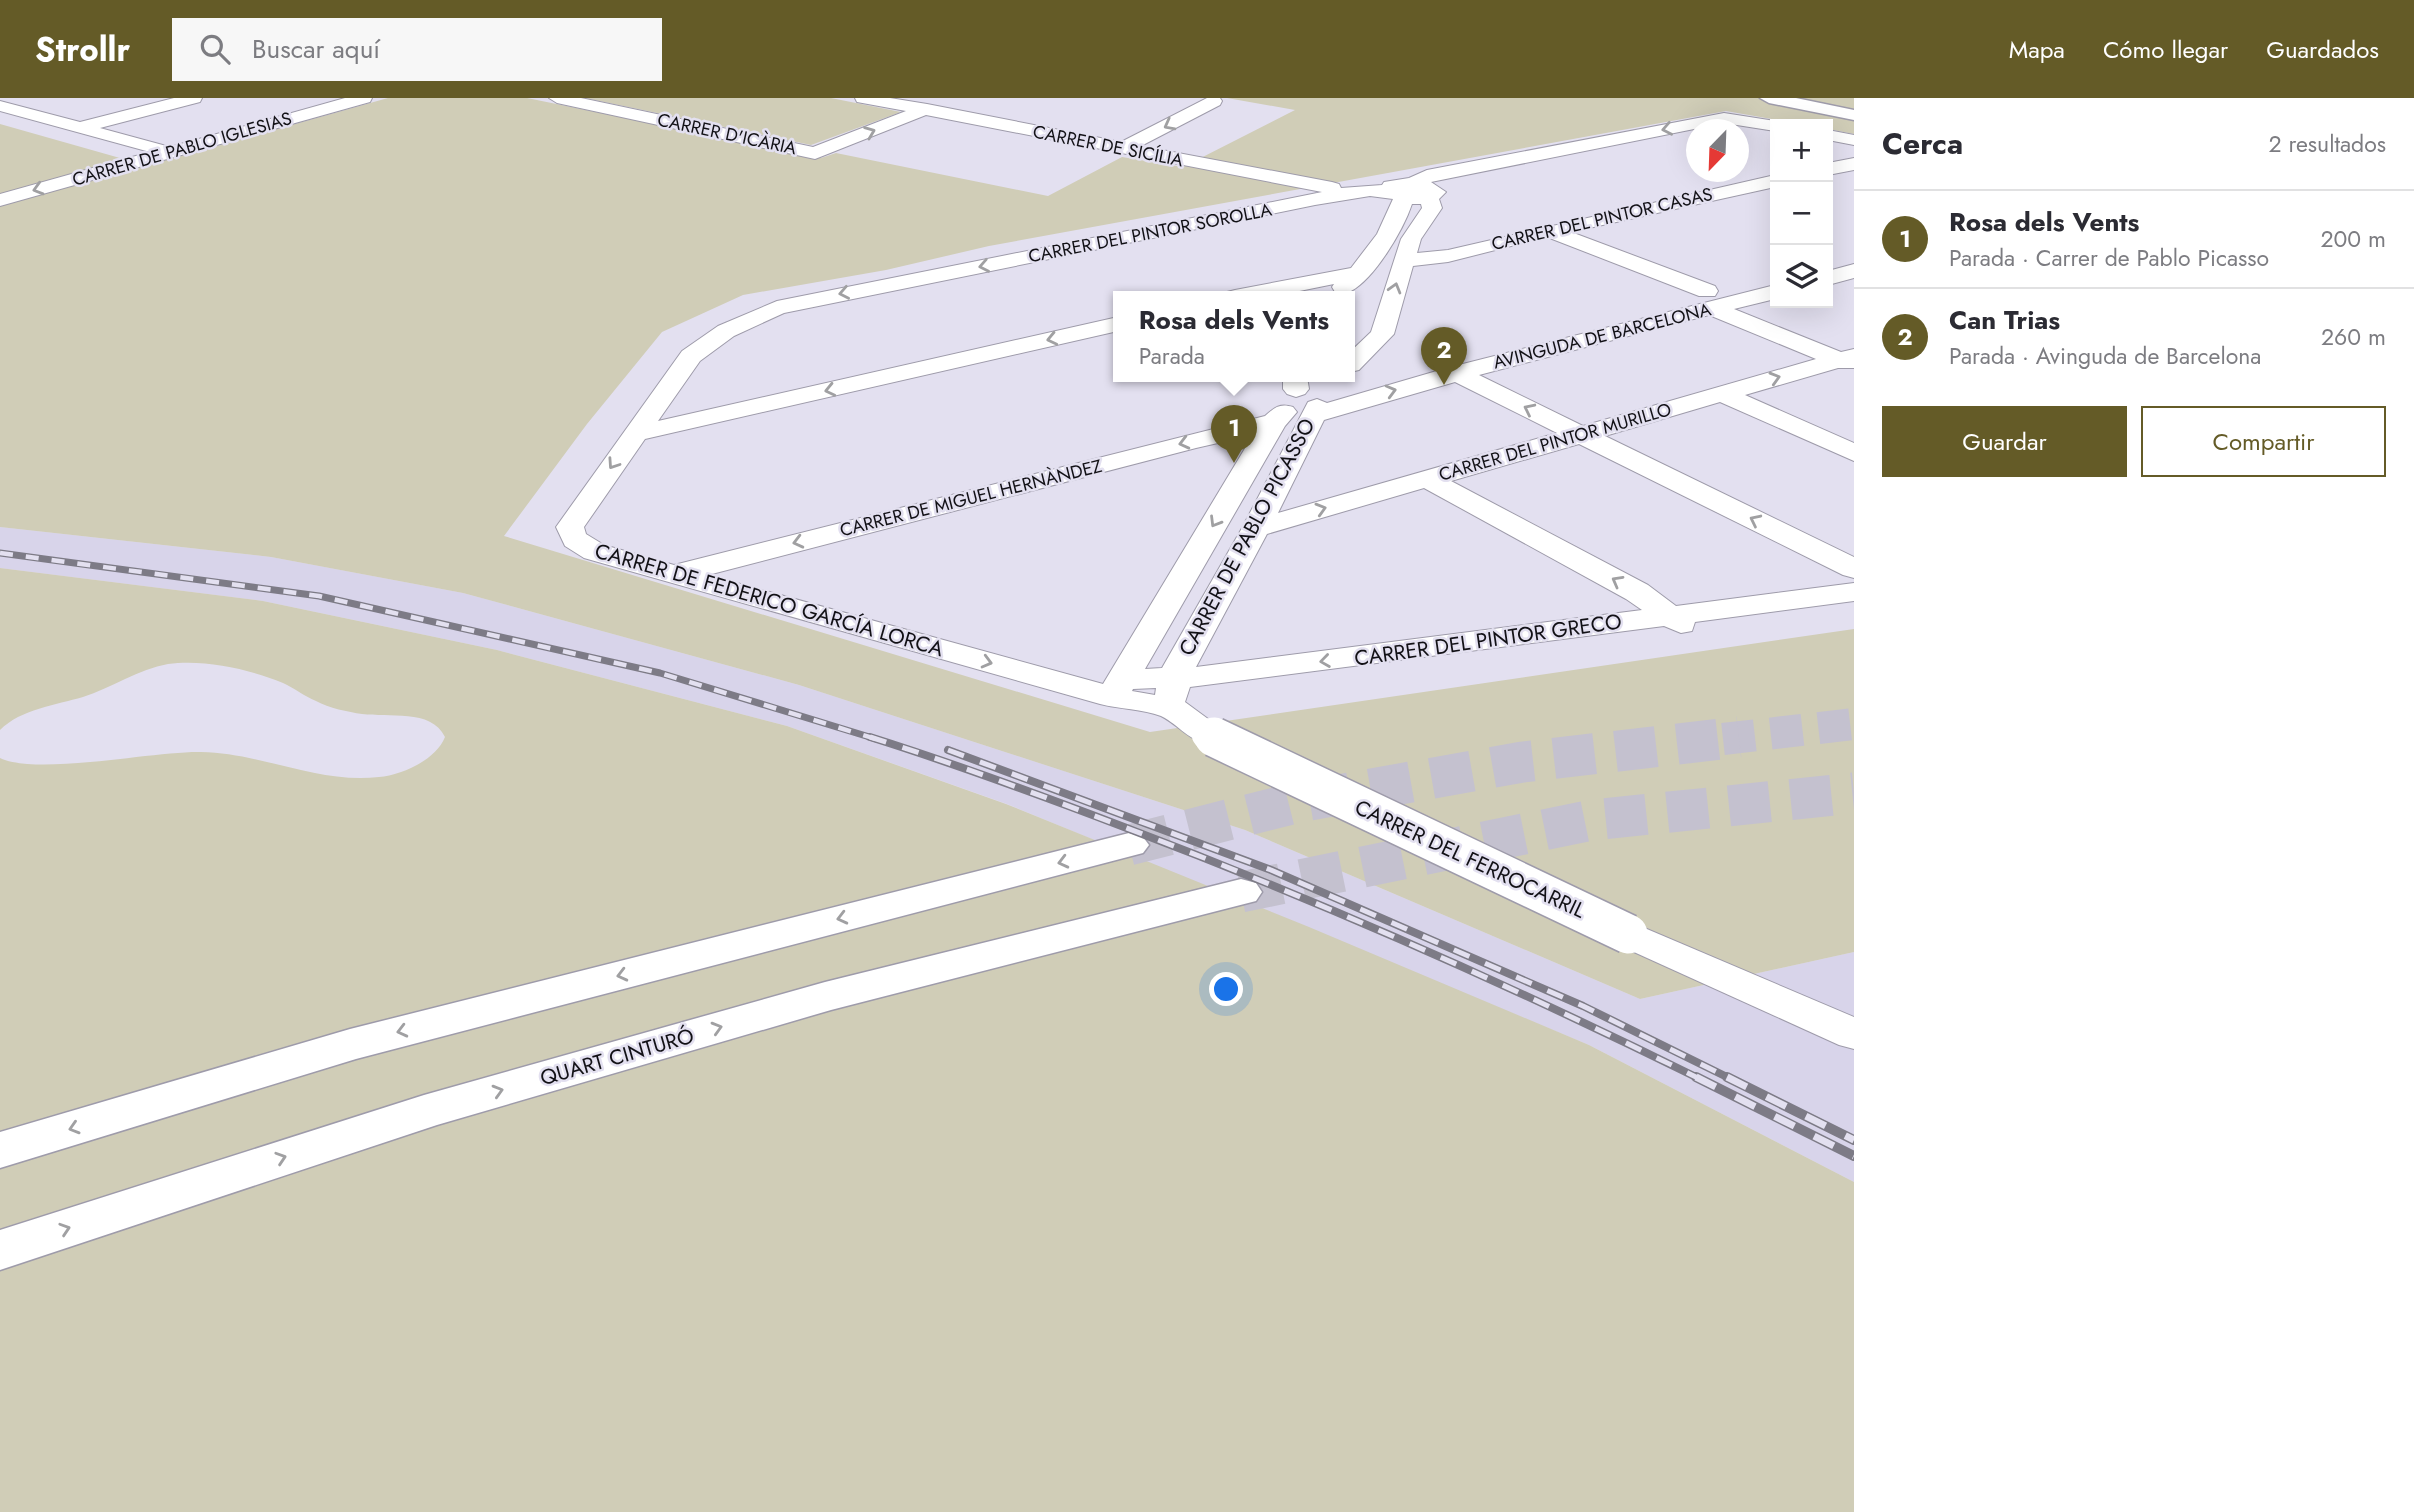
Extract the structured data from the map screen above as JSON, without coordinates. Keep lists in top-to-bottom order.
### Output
{
  "streets": {
    "main road": ["QUART CINTURÓ"],
    "street": [
      "CARRER D'ICÀRIA",
      "CARRER DE SICÍLIA",
      "CARRER DE PABLO IGLESIAS",
      "CARRER DEL PINTOR CASAS",
      "CARRER DEL PINTOR SOROLLA",
      "AVINGUDA DE BARCELONA",
      "CARRER DEL PINTOR MURILLO",
      "CARRER DE MIGUEL HERNÀNDEZ",
      "CARRER DE PABLO PICASSO",
      "CARRER DE FEDERICO GARCÍA LORCA",
      "CARRER DEL PINTOR GRECO",
      "CARRER DEL FERROCARRIL"
    ]
  },
  "crossings": [
    ["CARRER D'ICÀRIA", "CARRER DE SICÍLIA"],
    ["CARRER DE SICÍLIA", "CARRER DEL PINTOR SOROLLA"],
    ["CARRER DEL PINTOR SOROLLA", "CARRER DE FEDERICO GARCÍA LORCA"],
    ["AVINGUDA DE BARCELONA", "CARRER DE MIGUEL HERNÀNDEZ"],
    ["AVINGUDA DE BARCELONA", "CARRER DE PABLO PICASSO"],
    ["CARRER DEL PINTOR MURILLO", "CARRER DE PABLO PICASSO"],
    ["CARRER DE MIGUEL HERNÀNDEZ", "CARRER DE PABLO PICASSO"],
    ["CARRER DE MIGUEL HERNÀNDEZ", "CARRER DE FEDERICO GARCÍA LORCA"],
    ["CARRER DE PABLO PICASSO", "CARRER DE FEDERICO GARCÍA LORCA"],
    ["CARRER DE PABLO PICASSO", "CARRER DEL PINTOR GRECO"],
    ["CARRER DE PABLO PICASSO", "CARRER DEL FERROCARRIL"],
    ["CARRER DE FEDERICO GARCÍA LORCA", "CARRER DEL FERROCARRIL"],
    ["CARRER DEL PINTOR GRECO", "CARRER DEL FERROCARRIL"]
  ],
  "north": "bottom left",
  "page": {
    "header": "Strollr",
    "search": "Buscar aquí",
    "nav": ["Mapa", "Cómo llegar", "Guardados"],
    "heading": ["Cerca", "2 resultados"],
    "map_buttons": ["+", "−"],
    "list": [
      {
        "mark": "1",
        "name": "Rosa dels Vents",
        "note": "Parada · Carrer de Pablo Picasso",
        "value": "200 m"
      },
      {
        "mark": "2",
        "name": "Can Trias",
        "note": "Parada · Avinguda de Barcelona",
        "value": "260 m"
      }
    ],
    "popup": ["Rosa dels Vents", "Parada"],
    "pins": ["2", "1"],
    "buttons": ["Guardar", "Compartir"]
  }
}
